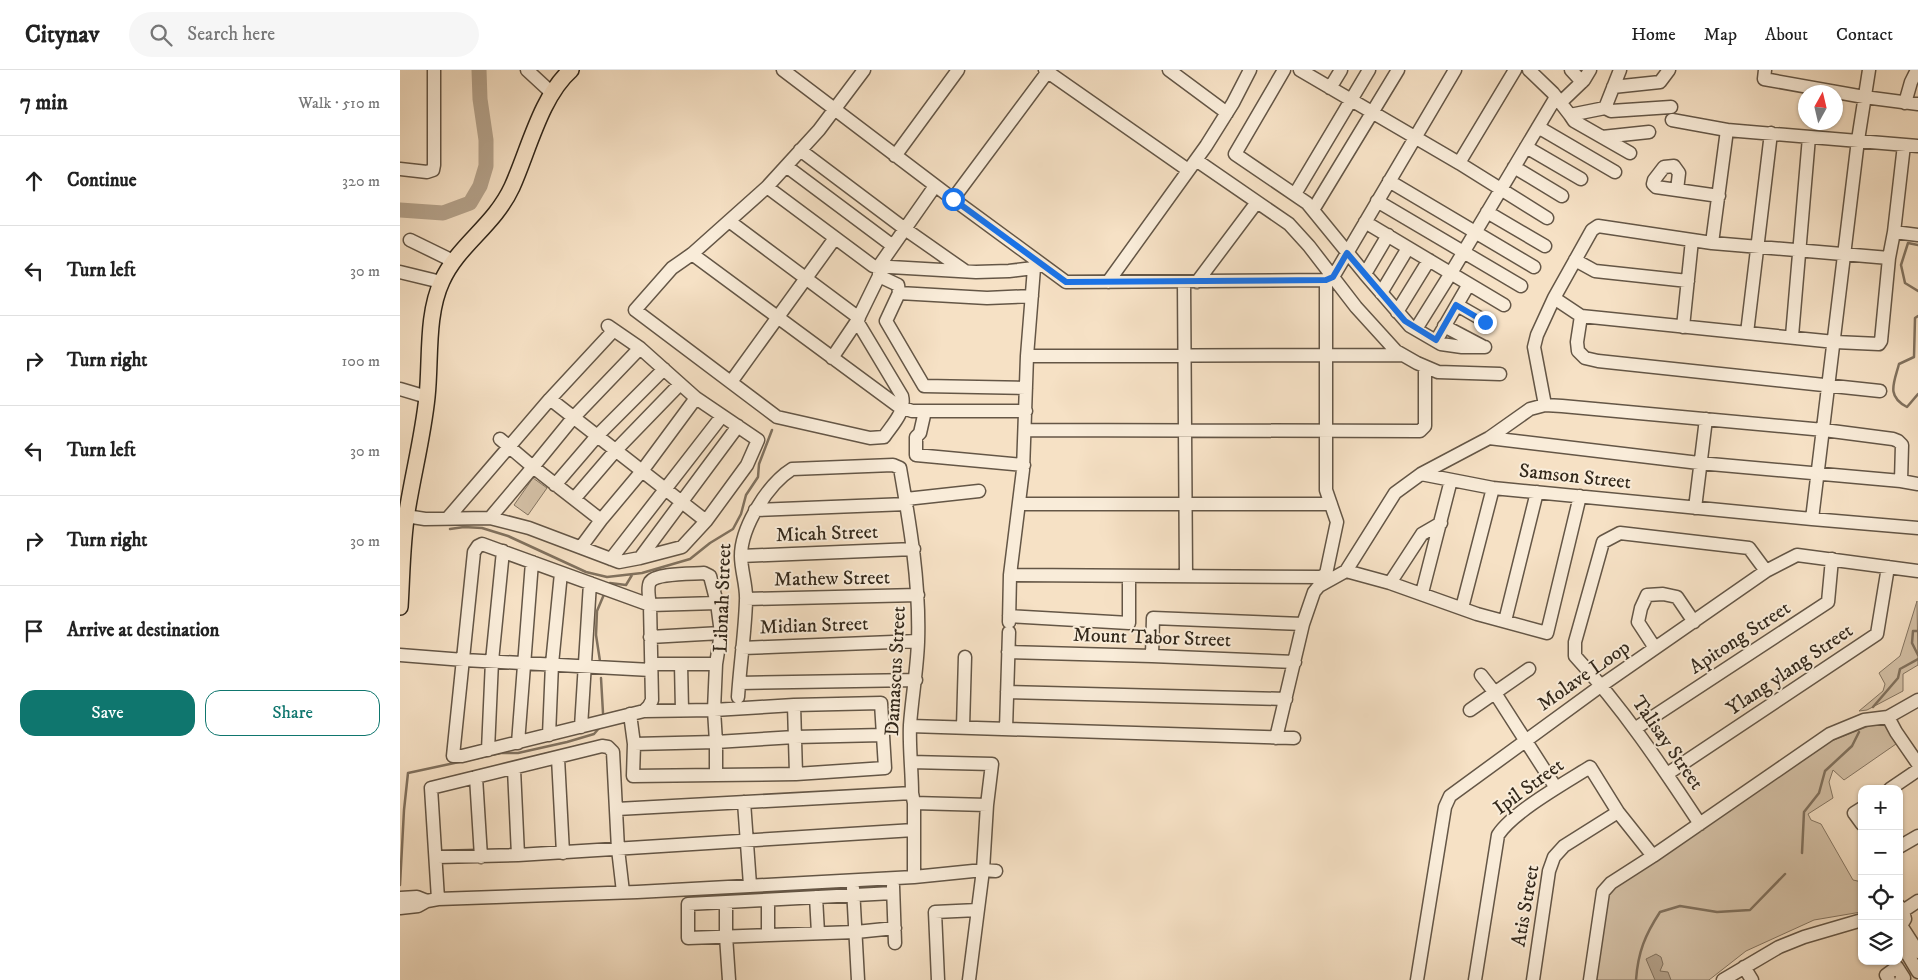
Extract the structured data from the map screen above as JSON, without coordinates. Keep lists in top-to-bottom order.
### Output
{
  "streets": {
    "street": [
      "Samson Street",
      "Micah Street",
      "Mathew Street",
      "Libnah Street",
      "Midian Street",
      "Mount Tabor Street",
      "Apitong Street",
      "Ylang ylang Street",
      "Damascus Street",
      "Molave Loop",
      "Talisay Street",
      "Ipil Street",
      "Atis Street"
    ]
  },
  "crossings": [
    ["Micah Street", "Libnah Street"],
    ["Micah Street", "Damascus Street"],
    ["Mathew Street", "Libnah Street"],
    ["Mathew Street", "Damascus Street"],
    ["Libnah Street", "Midian Street"],
    ["Libnah Street", "Damascus Street"],
    ["Midian Street", "Damascus Street"],
    ["Apitong Street", "Molave Loop"],
    ["Apitong Street", "Talisay Street"],
    ["Ylang ylang Street", "Molave Loop"],
    ["Ylang ylang Street", "Talisay Street"],
    ["Molave Loop", "Talisay Street"],
    ["Ipil Street", "Atis Street"]
  ],
  "north": "top",
  "page": {
    "header": "Citynav",
    "search": "Search here",
    "nav": [
      "Home",
      "Map",
      "About",
      "Contact"
    ],
    "heading": ["7 min", "Walk · 510 m"],
    "list": [
      ["Continue", "320 m"],
      ["Turn left", "30 m"],
      ["Turn right", "100 m"],
      ["Turn left", "30 m"],
      ["Turn right", "30 m"],
      "Arrive at destination"
    ],
    "buttons": ["Save", "Share"],
    "map_buttons": ["+", "−"]
  }
}
